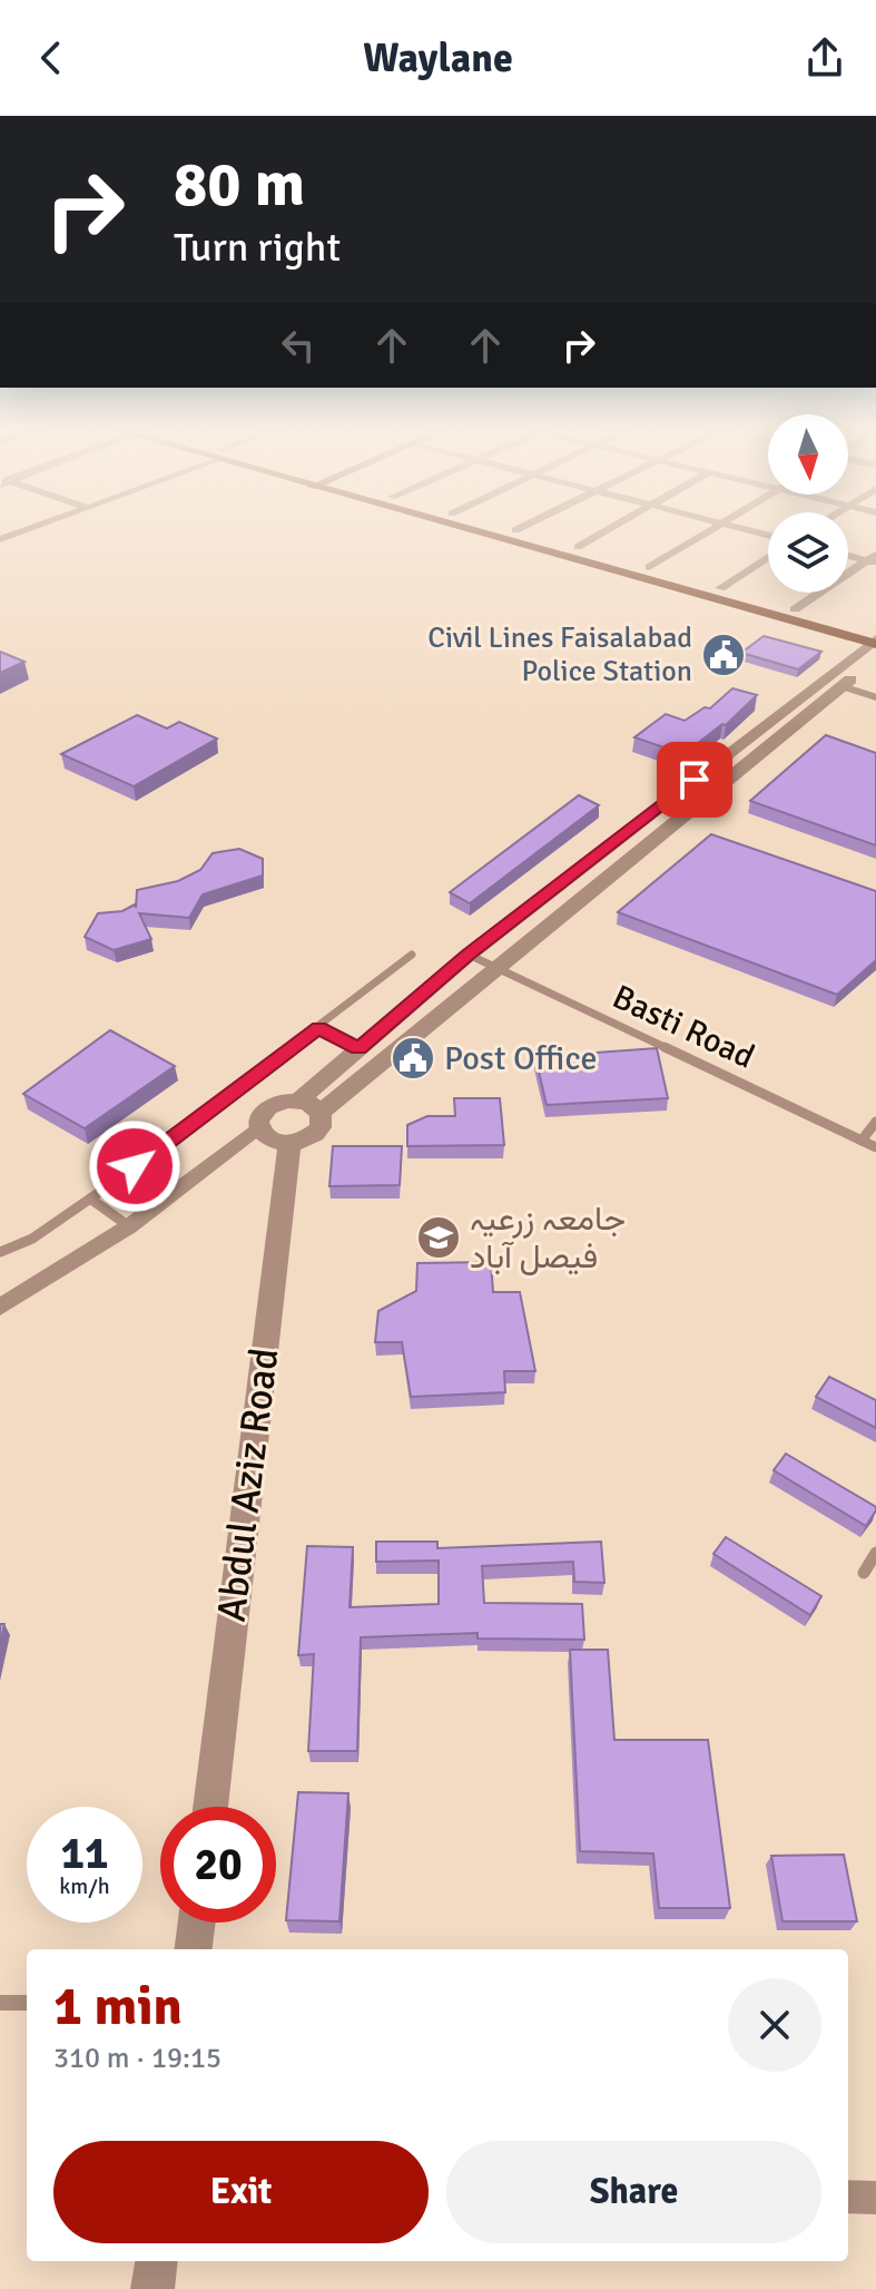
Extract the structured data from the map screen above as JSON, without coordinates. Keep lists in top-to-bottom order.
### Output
{
  "streets": {
    "street": ["Abdul Aziz Road"],
    "lane": ["Basti Road"]
  },
  "places": {
    "public building": ["Civil Lines Faisalabad Police Station", "Post Office"],
    "school or university": ["جامعہ زرعیہ فیصل آباد"]
  },
  "north": "bottom",
  "page": {
    "header": "Waylane",
    "turn": ["80 m", "Turn right"],
    "speed": "11 km/h",
    "limit": "20",
    "heading": ["1 min", "310 m · 19:15"],
    "buttons": ["Exit", "Share"]
  }
}
